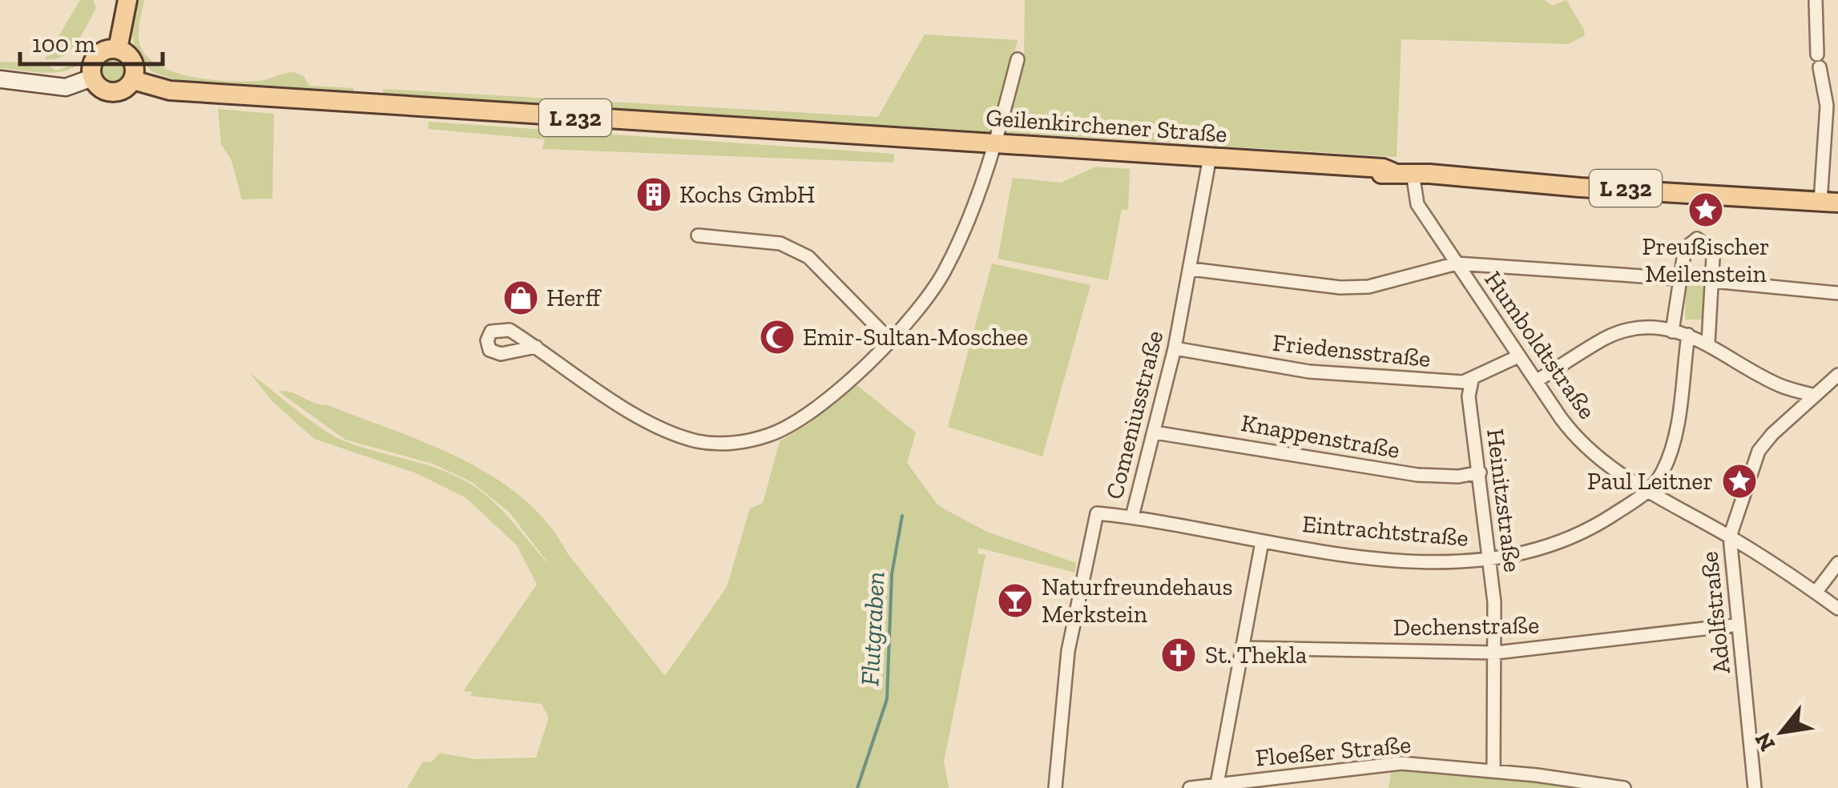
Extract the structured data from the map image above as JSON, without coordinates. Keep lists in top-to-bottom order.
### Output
{
  "streets": {
    "main road": ["L 232", "Geilenkirchener Straße"],
    "street": [
      "Humboldtstraße",
      "Friedensstraße",
      "Comeniusstraße",
      "Knappenstraße",
      "Heinitzstraße",
      "Eintrachtstraße",
      "Adolfstraße",
      "Dechenstraße",
      "Floeßer Straße"
    ]
  },
  "crossings": [
    ["Geilenkirchener Straße", "Humboldtstraße"],
    ["Geilenkirchener Straße", "Comeniusstraße"],
    ["Humboldtstraße", "Friedensstraße"],
    ["Humboldtstraße", "Eintrachtstraße"],
    ["Humboldtstraße", "Adolfstraße"],
    ["Friedensstraße", "Comeniusstraße"],
    ["Friedensstraße", "Heinitzstraße"],
    ["Comeniusstraße", "Knappenstraße"],
    ["Comeniusstraße", "Eintrachtstraße"],
    ["Knappenstraße", "Heinitzstraße"],
    ["Heinitzstraße", "Eintrachtstraße"],
    ["Heinitzstraße", "Dechenstraße"],
    ["Heinitzstraße", "Floeßer Straße"],
    ["Adolfstraße", "Dechenstraße"]
  ],
  "water": ["Flutgraben"],
  "places": {
    "building": ["Kochs GmbH"],
    "place": ["Preußischer Meilenstein", "Paul Leitner"],
    "shop": ["Herff"],
    "mosque": ["Emir-Sultan-Moschee"],
    "bar": ["Naturfreundehaus Merkstein"],
    "church": ["St. Thekla"]
  },
  "scale_bar": "100 m",
  "north": "bottom left"
}
